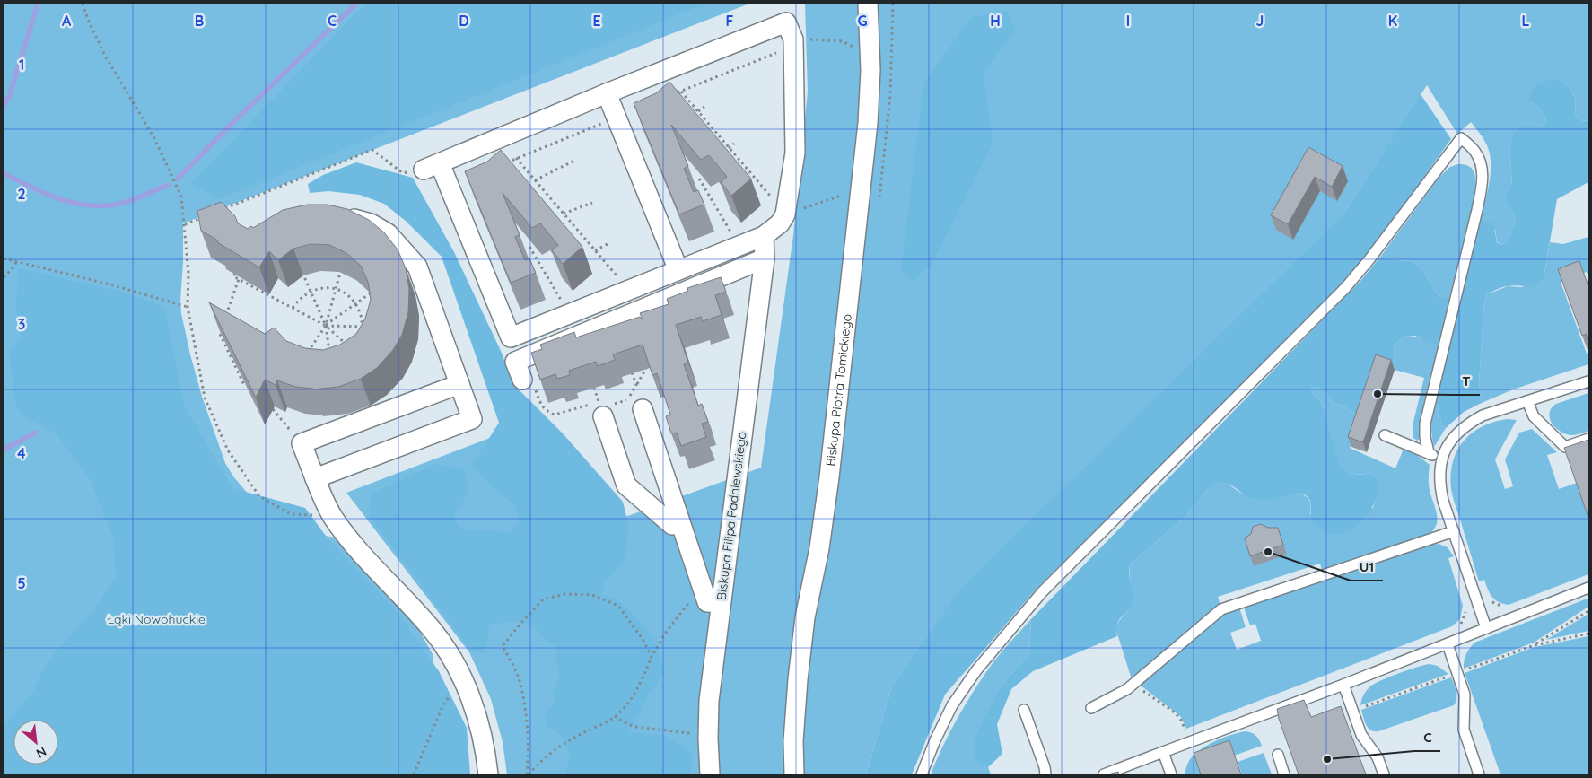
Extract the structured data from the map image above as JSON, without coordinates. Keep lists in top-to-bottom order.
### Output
{
  "streets": {
    "street": ["Biskupa Piotra Tomickiego", "Biskupa Filipa Padniewskiego"]
  },
  "parks": ["Łąki Nowohuckie"],
  "places": ["T", "U1", "C"],
  "north": "bottom right",
  "grid": {
    "columns": [
      "A",
      "B",
      "C",
      "D",
      "E",
      "F",
      "G",
      "H",
      "I",
      "J",
      "K",
      "L"
    ],
    "rows": [
      "1",
      "2",
      "3",
      "4",
      "5"
    ]
  }
}
